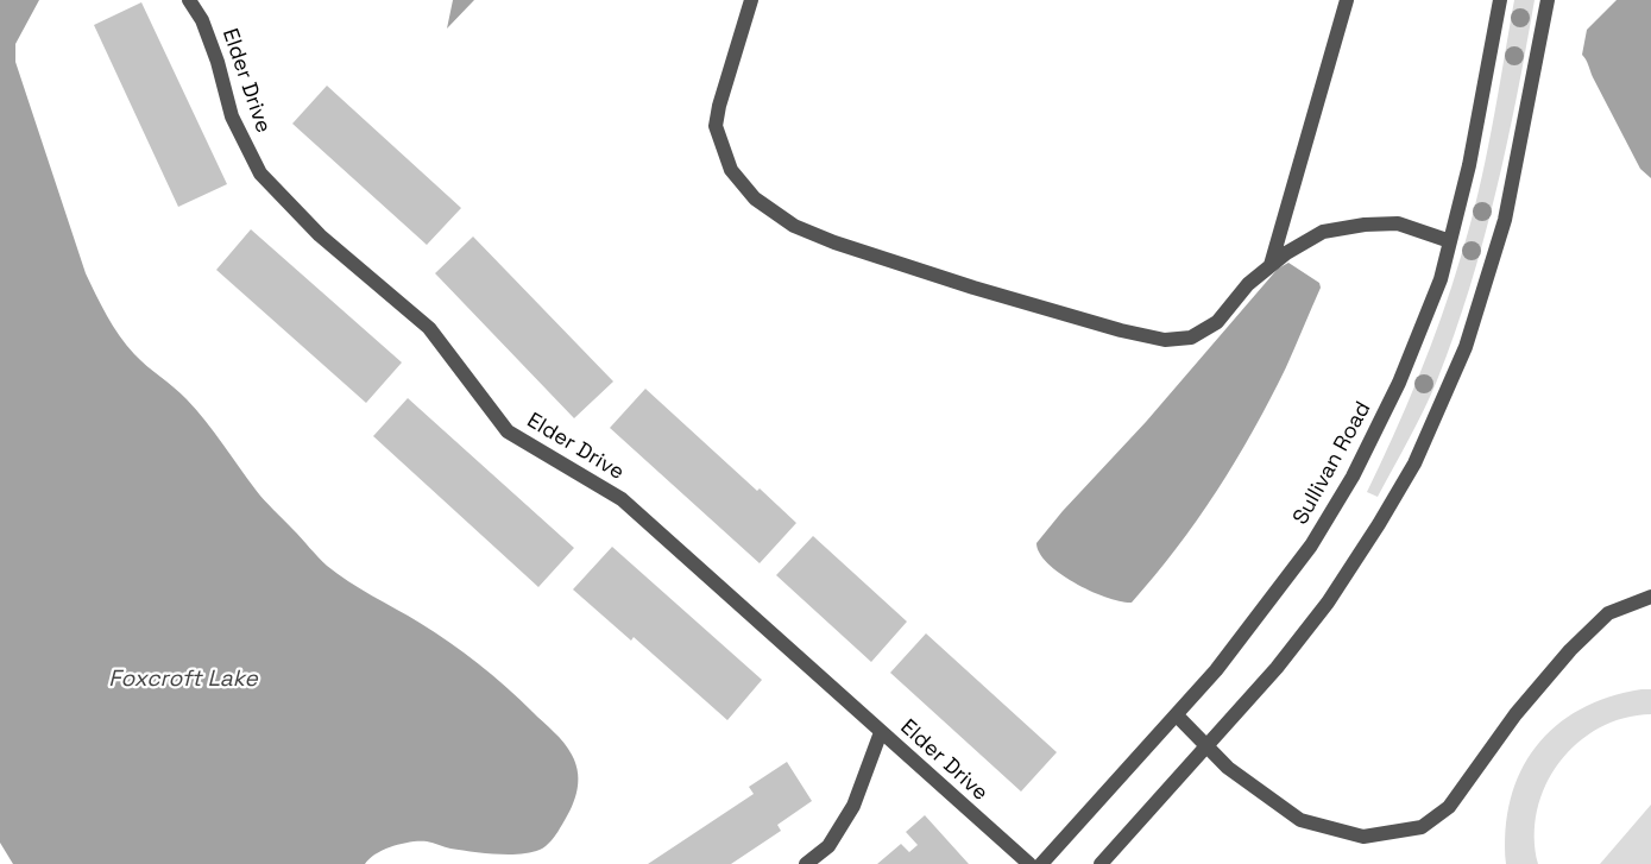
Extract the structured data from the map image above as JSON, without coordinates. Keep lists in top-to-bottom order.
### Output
{
  "streets": {
    "street": ["Elder Drive", "Sullivan Road"]
  },
  "water": ["Foxcroft Lake"]
}
